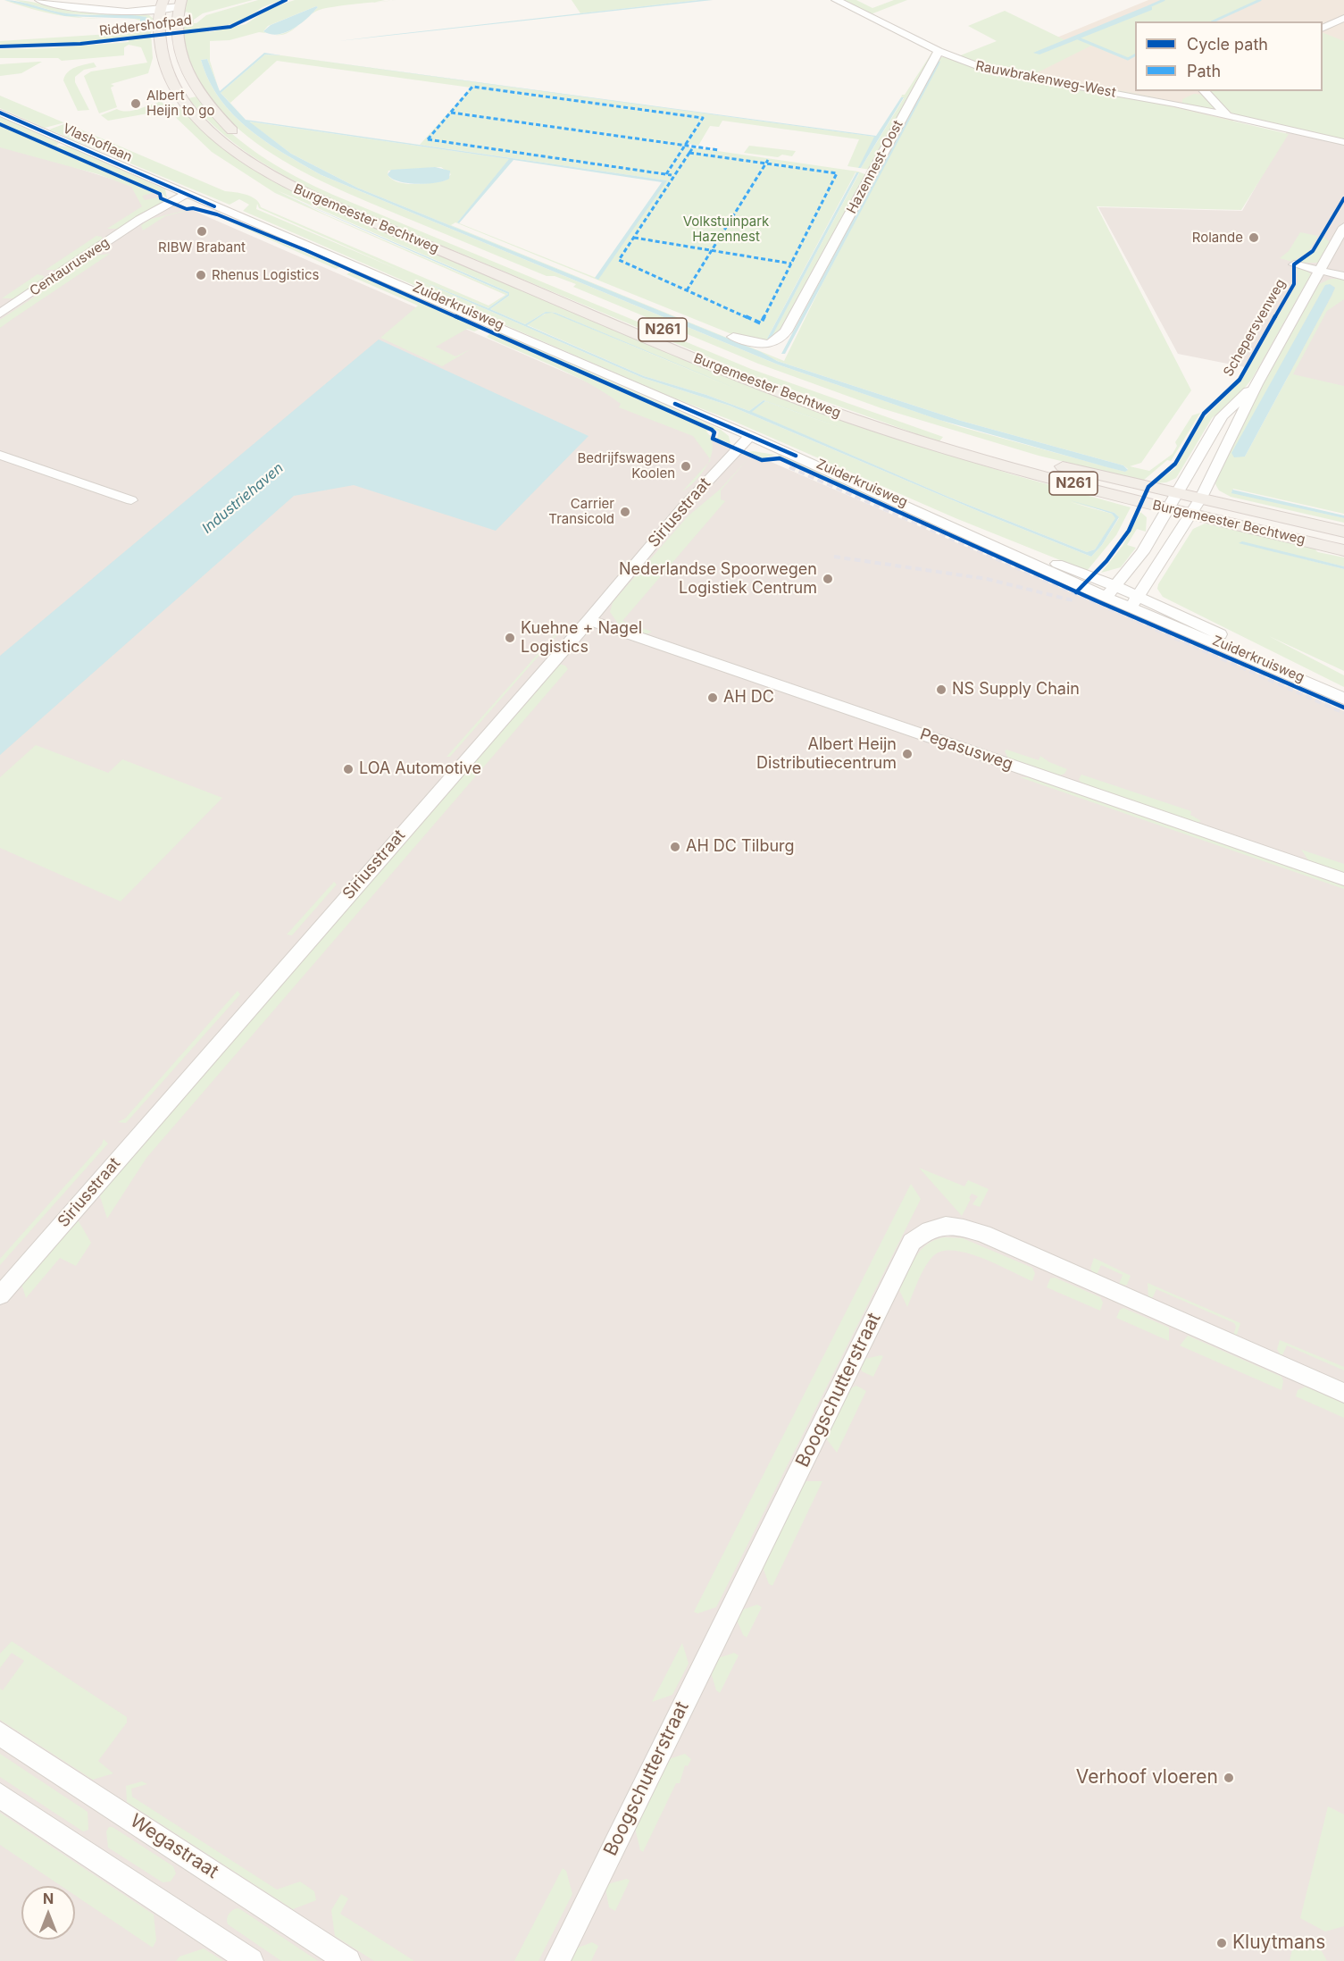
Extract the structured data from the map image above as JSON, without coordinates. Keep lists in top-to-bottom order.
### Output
{
  "streets": {
    "main road": ["Burgemeester Bechtweg", "N261"],
    "street": [
      "Rauwbrakenweg-West",
      "Vlashoflaan",
      "Hazennest-Oost",
      "Centaurusweg",
      "Zuiderkruisweg",
      "Schepersvenweg",
      "Siriusstraat",
      "Pegasusweg",
      "Boogschutterstraat",
      "Wegastraat"
    ],
    "cycle path": ["Riddershofpad"]
  },
  "crossings": [
    ["Rauwbrakenweg-West", "Hazennest-Oost"],
    ["Vlashoflaan", "Centaurusweg"],
    ["Vlashoflaan", "Zuiderkruisweg"],
    ["Burgemeester Bechtweg", "Schepersvenweg"],
    ["Centaurusweg", "Zuiderkruisweg"],
    ["Zuiderkruisweg", "Schepersvenweg"],
    ["Zuiderkruisweg", "Siriusstraat"],
    ["Siriusstraat", "Pegasusweg"]
  ],
  "water": ["Industriehaven"],
  "parks": ["Volkstuinpark Hazennest"],
  "places": [
    "Albert Heijn to go",
    "RIBW Brabant",
    "Rolande",
    "Rhenus Logistics",
    "Bedrijfswagens Koolen",
    "Carrier Transicold",
    "Nederlandse Spoorwegen Logistiek Centrum",
    "Kuehne + Nagel Logistics",
    "NS Supply Chain",
    "AH DC",
    "Albert Heijn Distributiecentrum",
    "LOA Automotive",
    "AH DC Tilburg",
    "Verhoof vloeren",
    "Kluytmans"
  ],
  "legend": ["Cycle path", "Path"],
  "north": "top"
}
